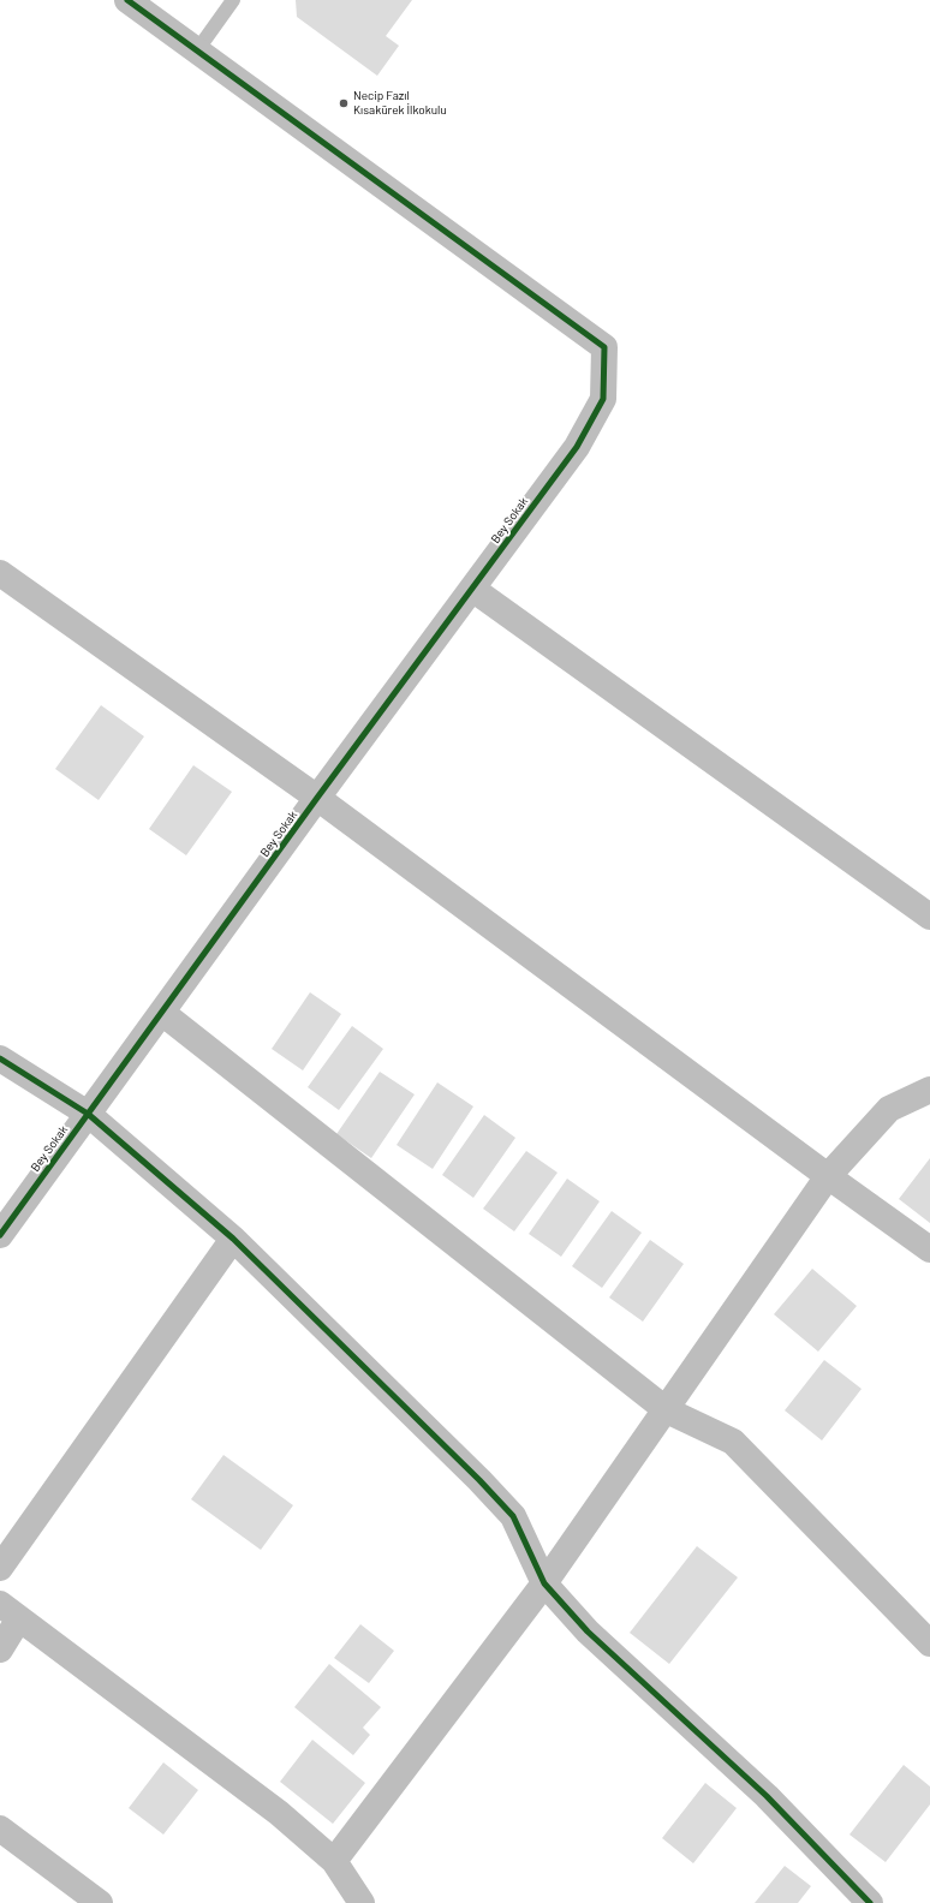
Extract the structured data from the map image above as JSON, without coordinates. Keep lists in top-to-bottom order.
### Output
{
  "streets": {
    "street": ["Bey Sokak"]
  },
  "places": ["Necip Fazıl Kısakürek İlkokulu"]
}
